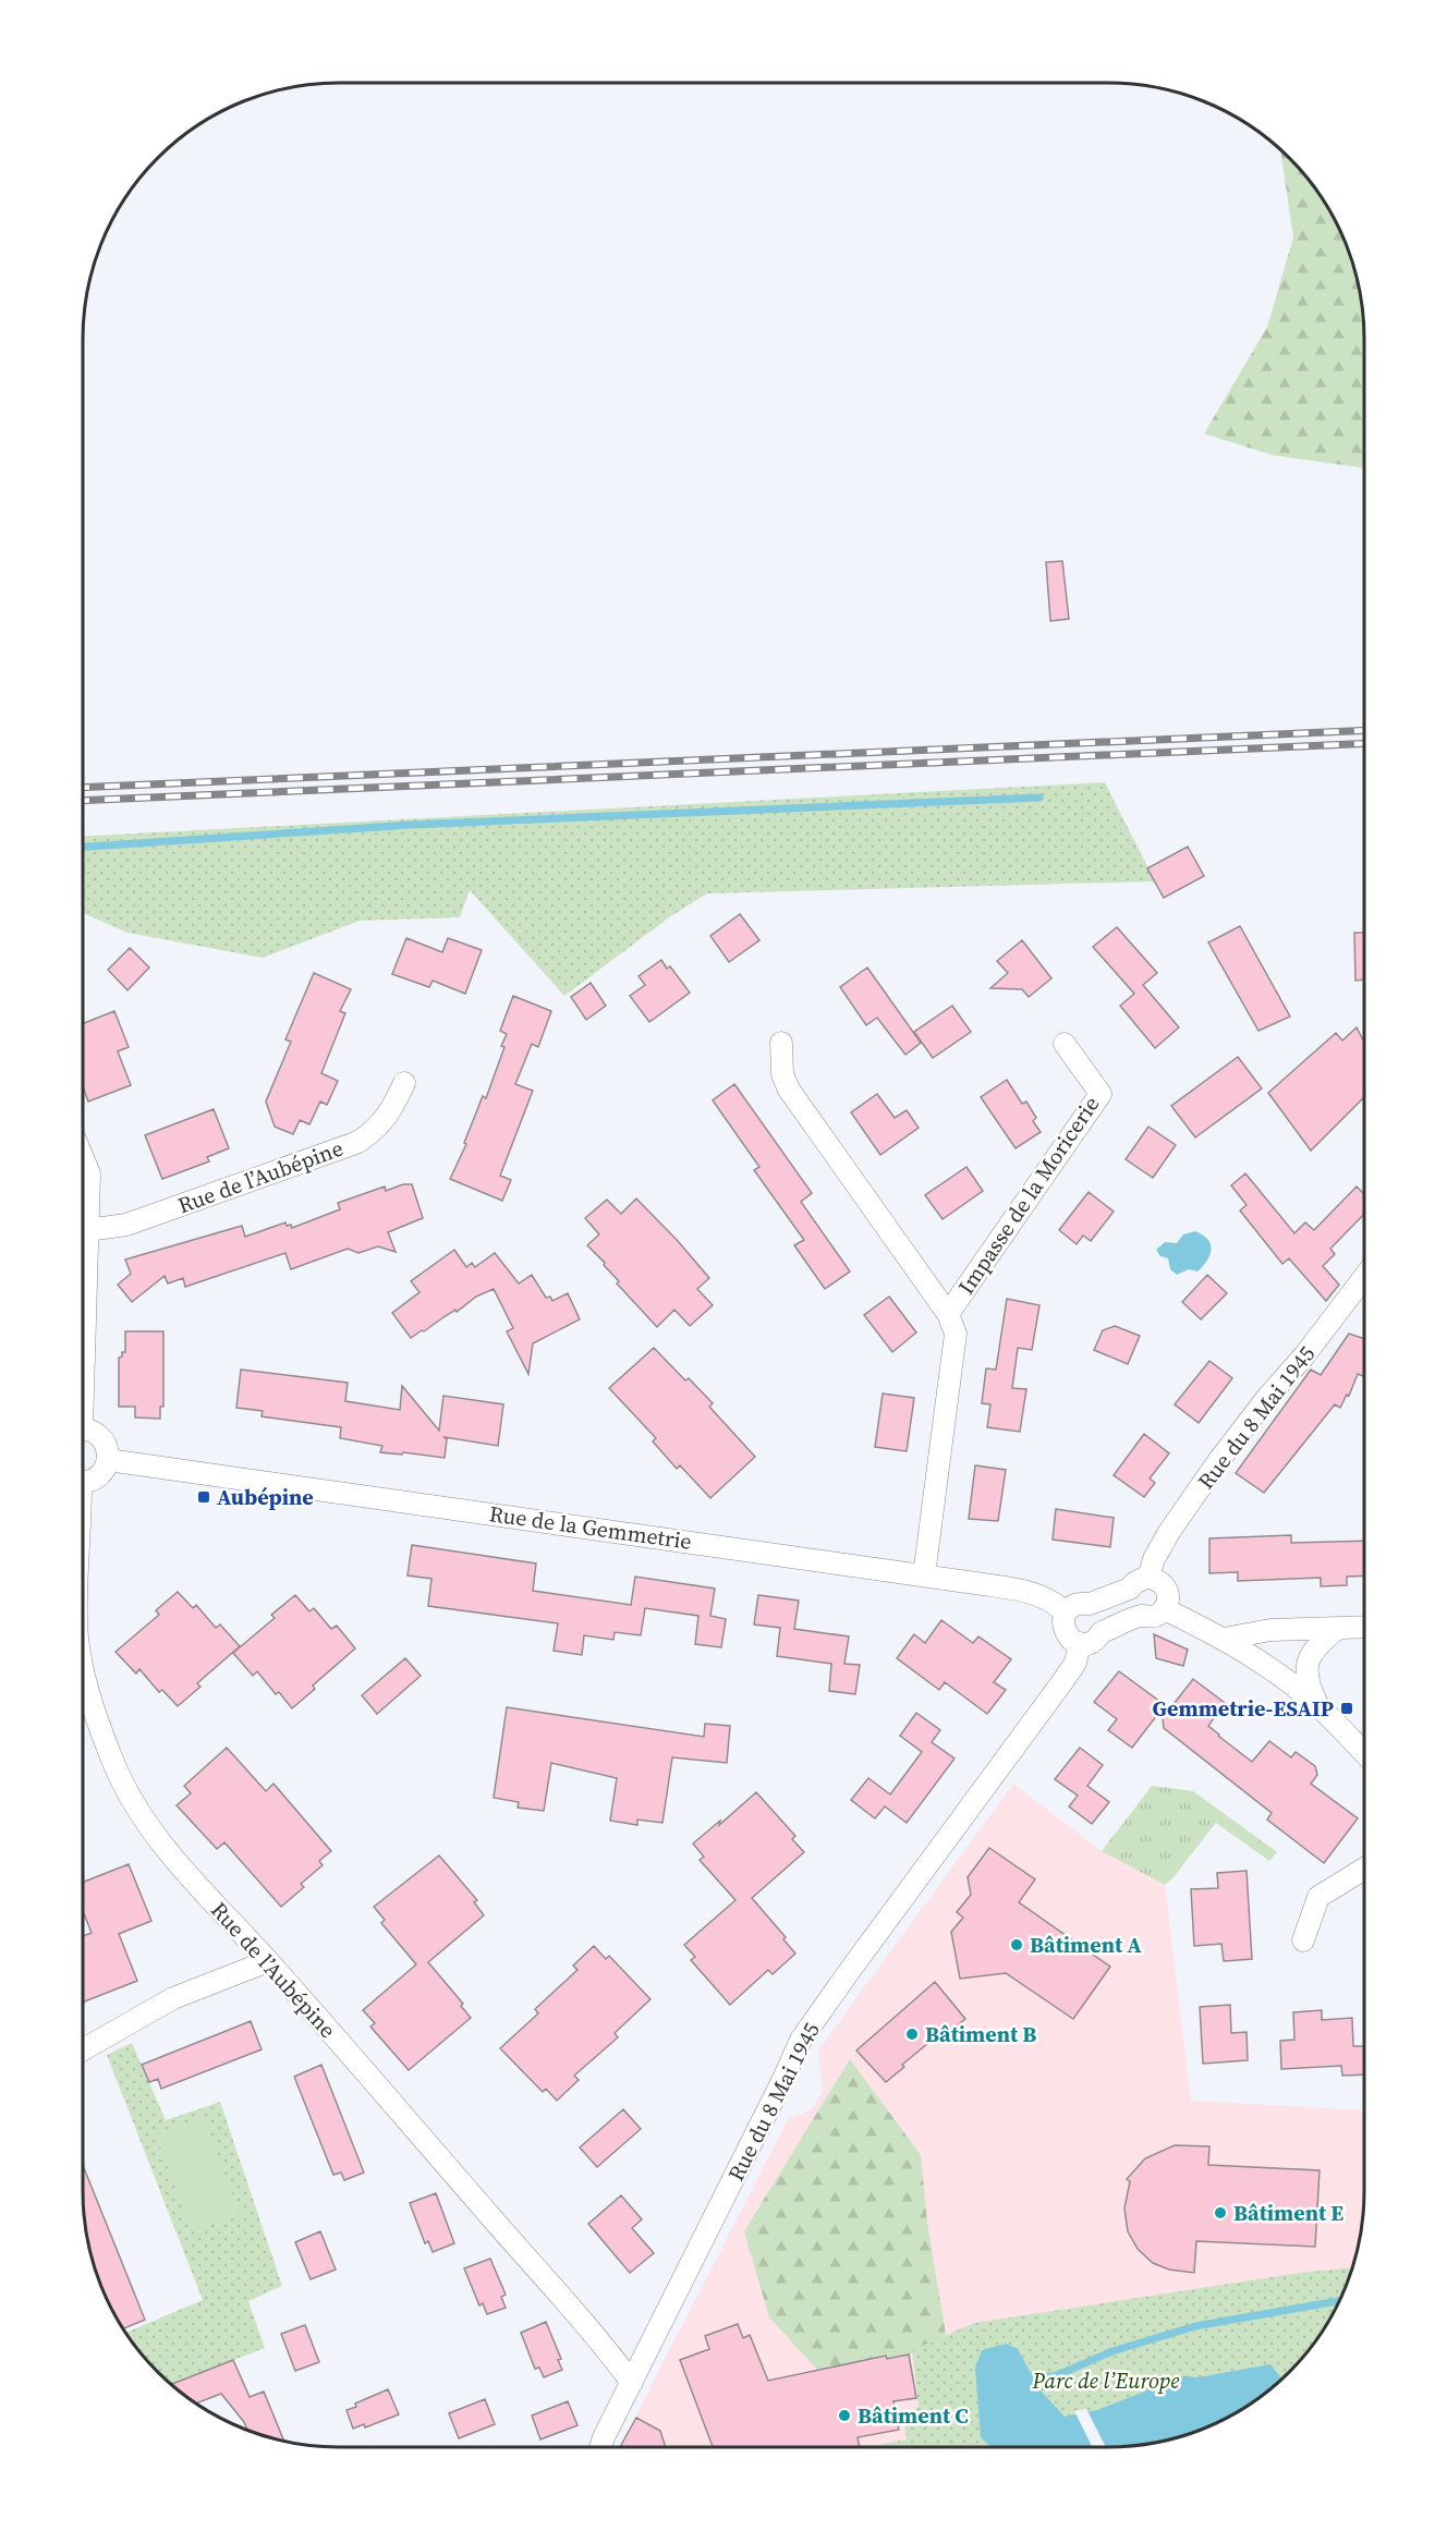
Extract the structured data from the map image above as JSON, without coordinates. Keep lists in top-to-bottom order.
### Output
{
  "streets": {
    "street": [
      "Rue de l’Aubépine",
      "Impasse de la Moricerie",
      "Rue du 8 Mai 1945",
      "Rue de la Gemmetrie"
    ]
  },
  "crossings": [
    ["Rue de l’Aubépine", "Rue du 8 Mai 1945"],
    ["Impasse de la Moricerie", "Rue de la Gemmetrie"],
    ["Rue du 8 Mai 1945", "Rue de la Gemmetrie"]
  ],
  "parks": ["Parc de l’Europe"],
  "places": {
    "transit": ["Aubépine", "Gemmetrie-ESAIP"],
    "other": [
      "Bâtiment A",
      "Bâtiment B",
      "Bâtiment E",
      "Bâtiment C"
    ]
  }
}
